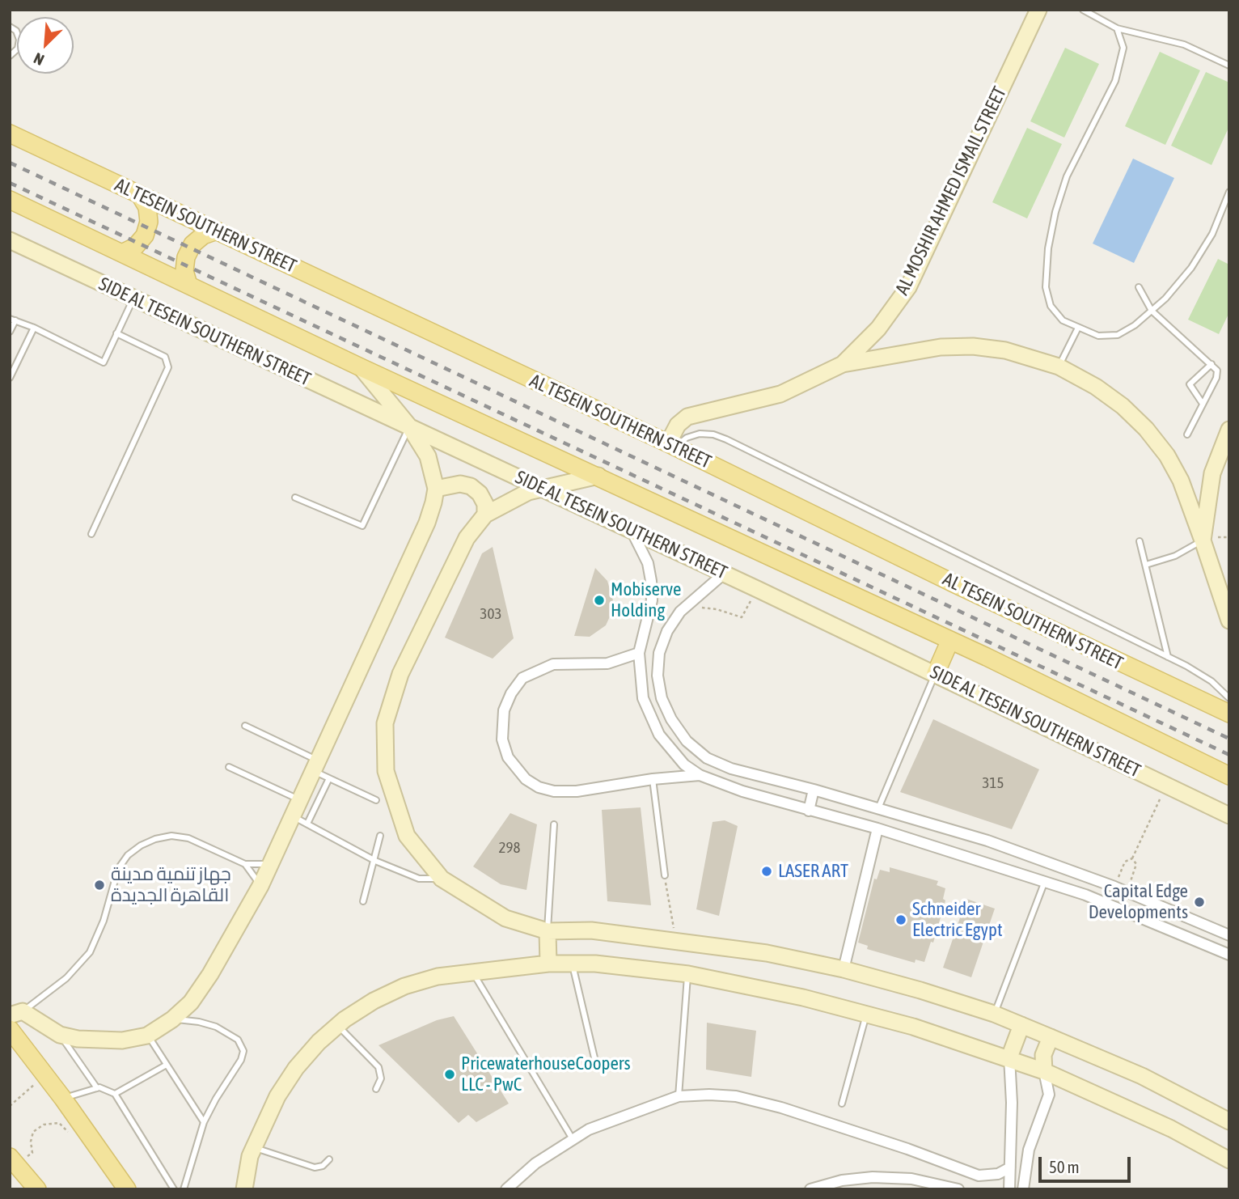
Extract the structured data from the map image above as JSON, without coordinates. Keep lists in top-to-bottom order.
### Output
{
  "streets": {
    "main road": ["AL TESEIN SOUTHERN STREET"],
    "street": ["AL MOSHIR AHMED ISMAIL STREET", "SIDE AL TESEIN SOUTHERN STREET"]
  },
  "crossings": [
    ["AL MOSHIR AHMED ISMAIL STREET", "AL TESEIN SOUTHERN STREET"]
  ],
  "places": [
    "Mobiserve Holding",
    "LASER ART",
    "جهاز تنمية مدينة القاهرة الجديدة",
    "Capital Edge Developments",
    "Schneider Electric Egypt",
    "PricewaterhouseCoopers LLC - PwC"
  ],
  "house_numbers": ["303", "315", "298"],
  "scale_bar": "50 m",
  "north": "bottom left"
}
